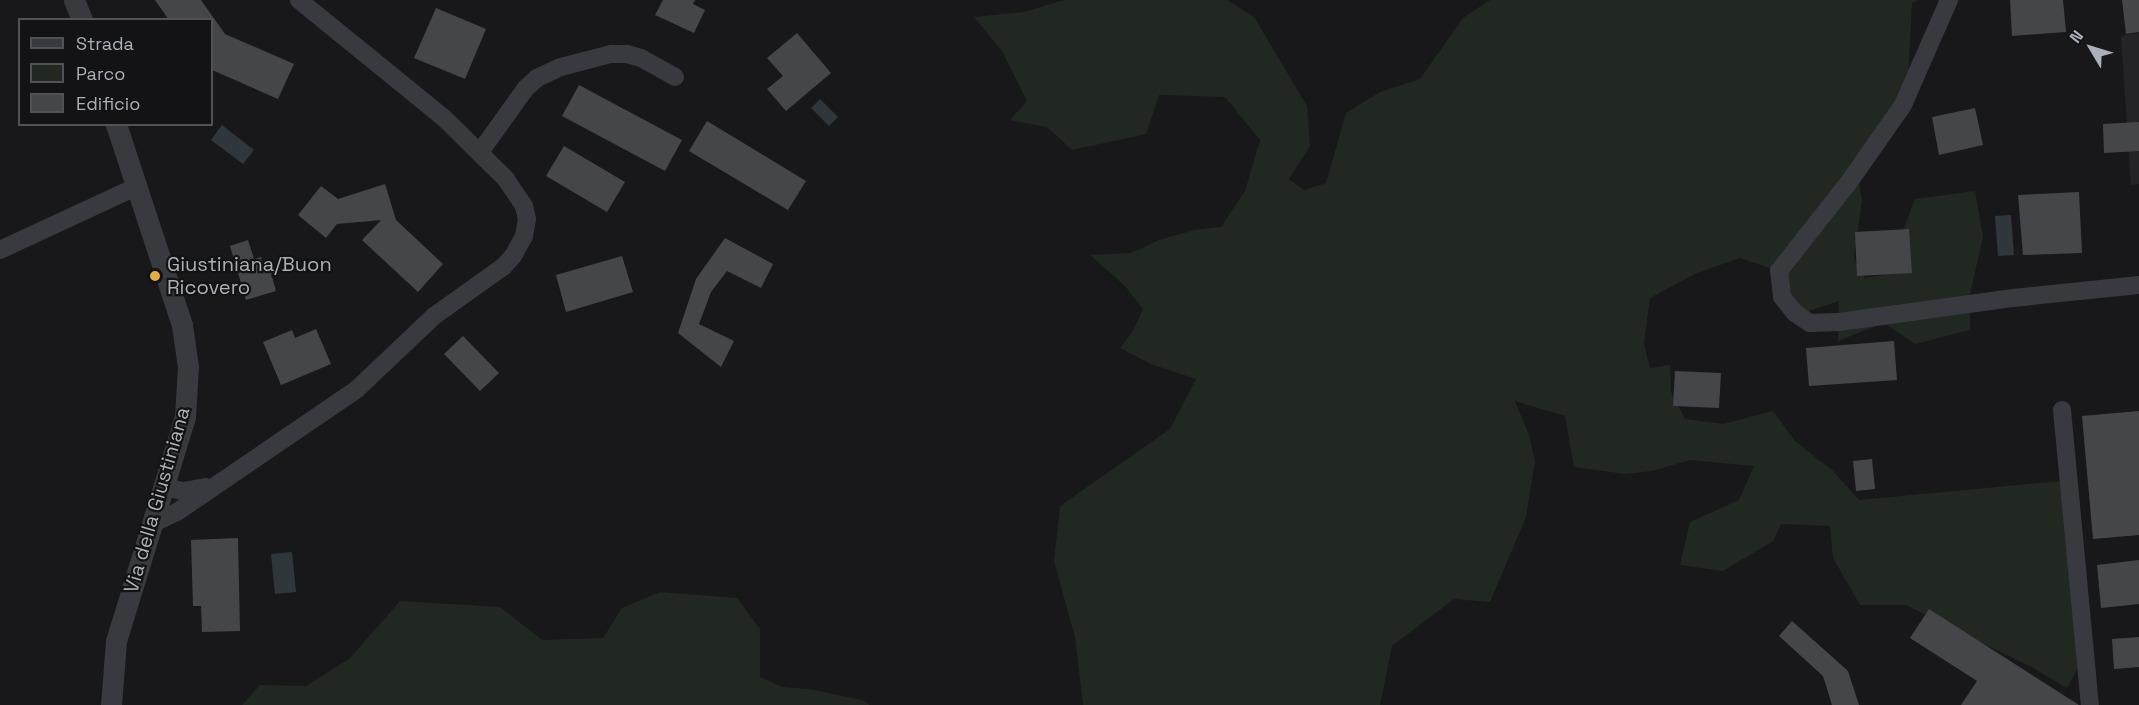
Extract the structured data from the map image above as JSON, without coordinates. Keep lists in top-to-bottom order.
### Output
{
  "streets": {
    "street": ["Via della Giustiniana"]
  },
  "places": ["Giustiniana/Buon Ricovero"],
  "legend": ["Strada", "Parco", "Edificio"],
  "north": "top left"
}
